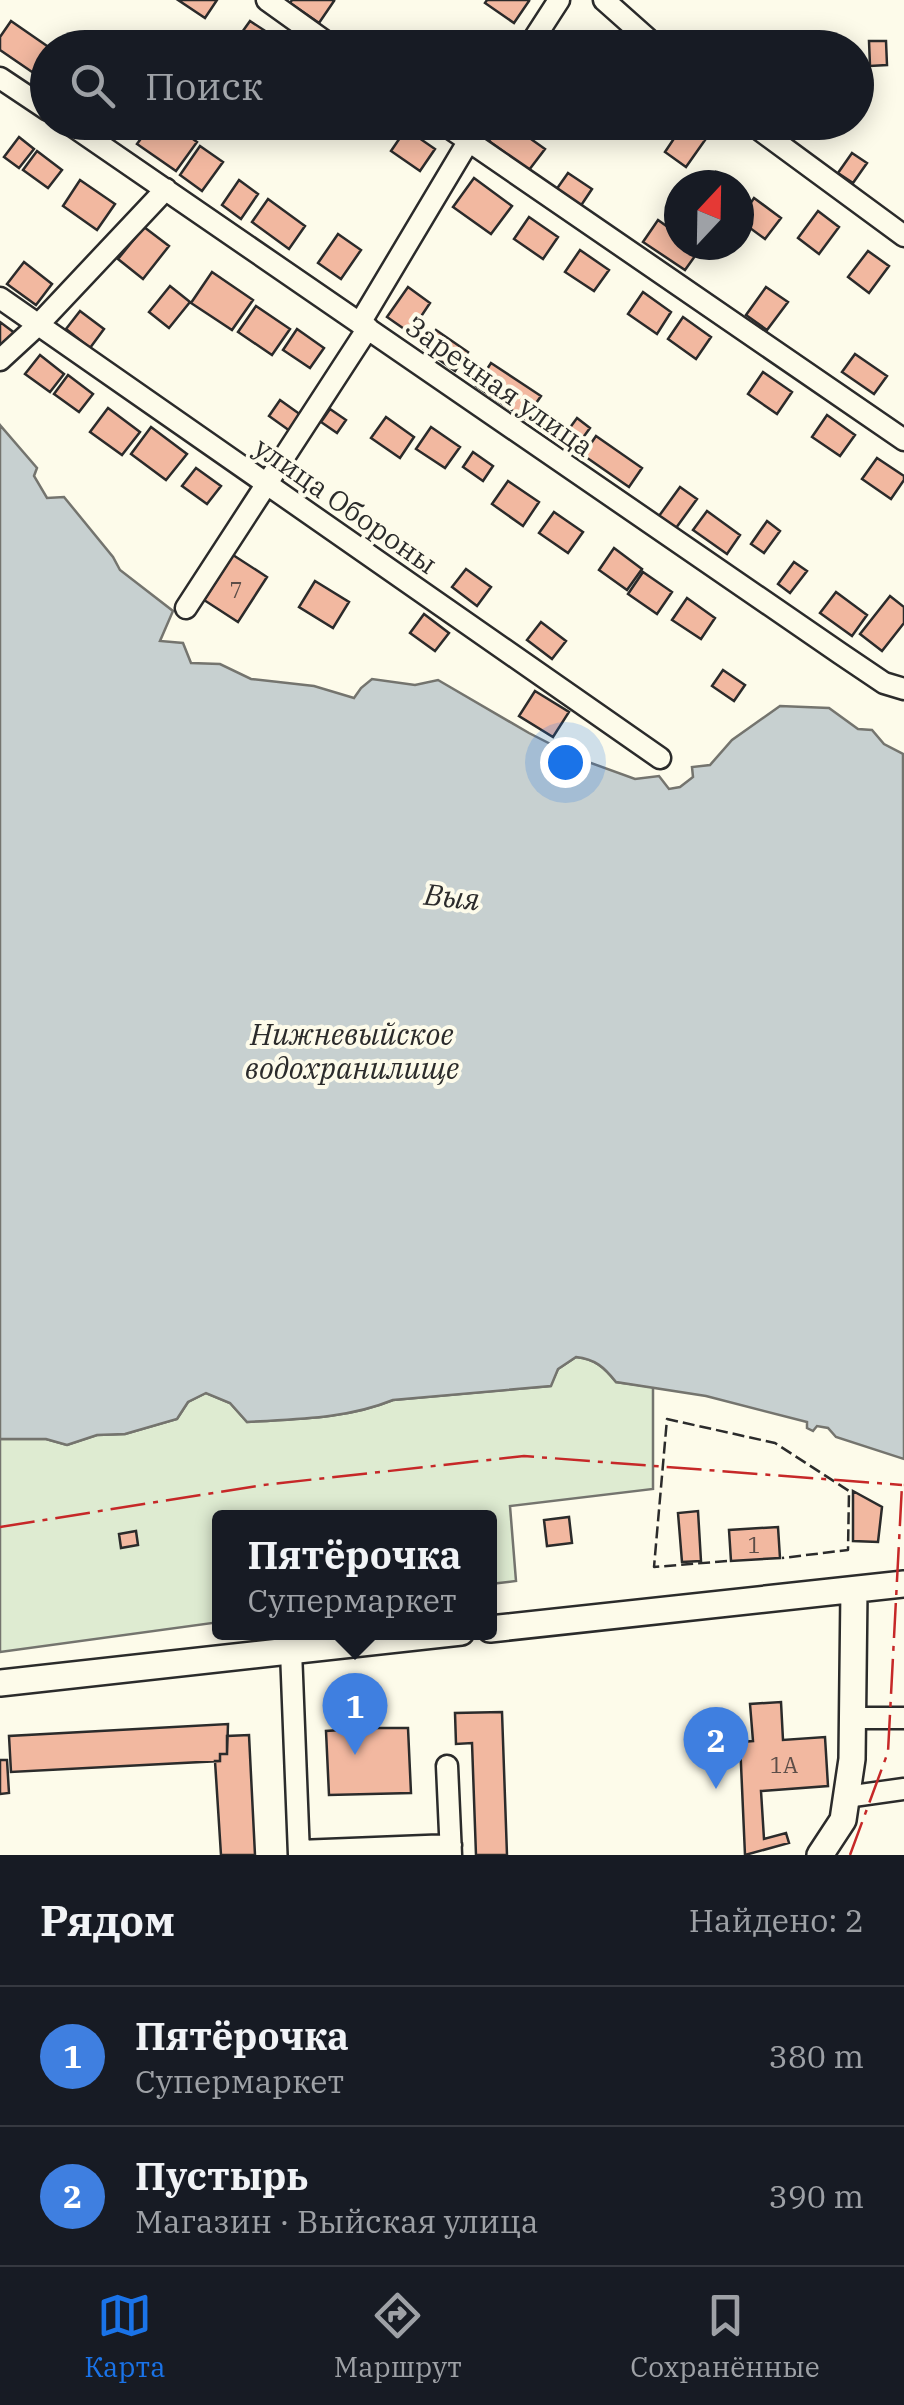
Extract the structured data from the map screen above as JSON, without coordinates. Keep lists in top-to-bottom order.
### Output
{
  "streets": {
    "street": ["Заречная улица", "улица Обороны"]
  },
  "water": ["Выя", "Нижневыйское водохранилище"],
  "house_numbers": ["7", "1", "1А"],
  "north": "top",
  "page": {
    "search": "Поиск",
    "popup": ["Пятёрочка", "Супермаркет"],
    "pins": ["1", "2"],
    "heading": ["Рядом", "Найдено: 2"],
    "list": [
      {
        "mark": "1",
        "name": "Пятёрочка",
        "note": "Супермаркет",
        "value": "380 m"
      },
      {
        "mark": "2",
        "name": "Пустырь",
        "note": "Магазин · Выйская улица",
        "value": "390 m"
      }
    ],
    "nav": ["Карта", "Маршрут", "Сохранённые"]
  }
}
